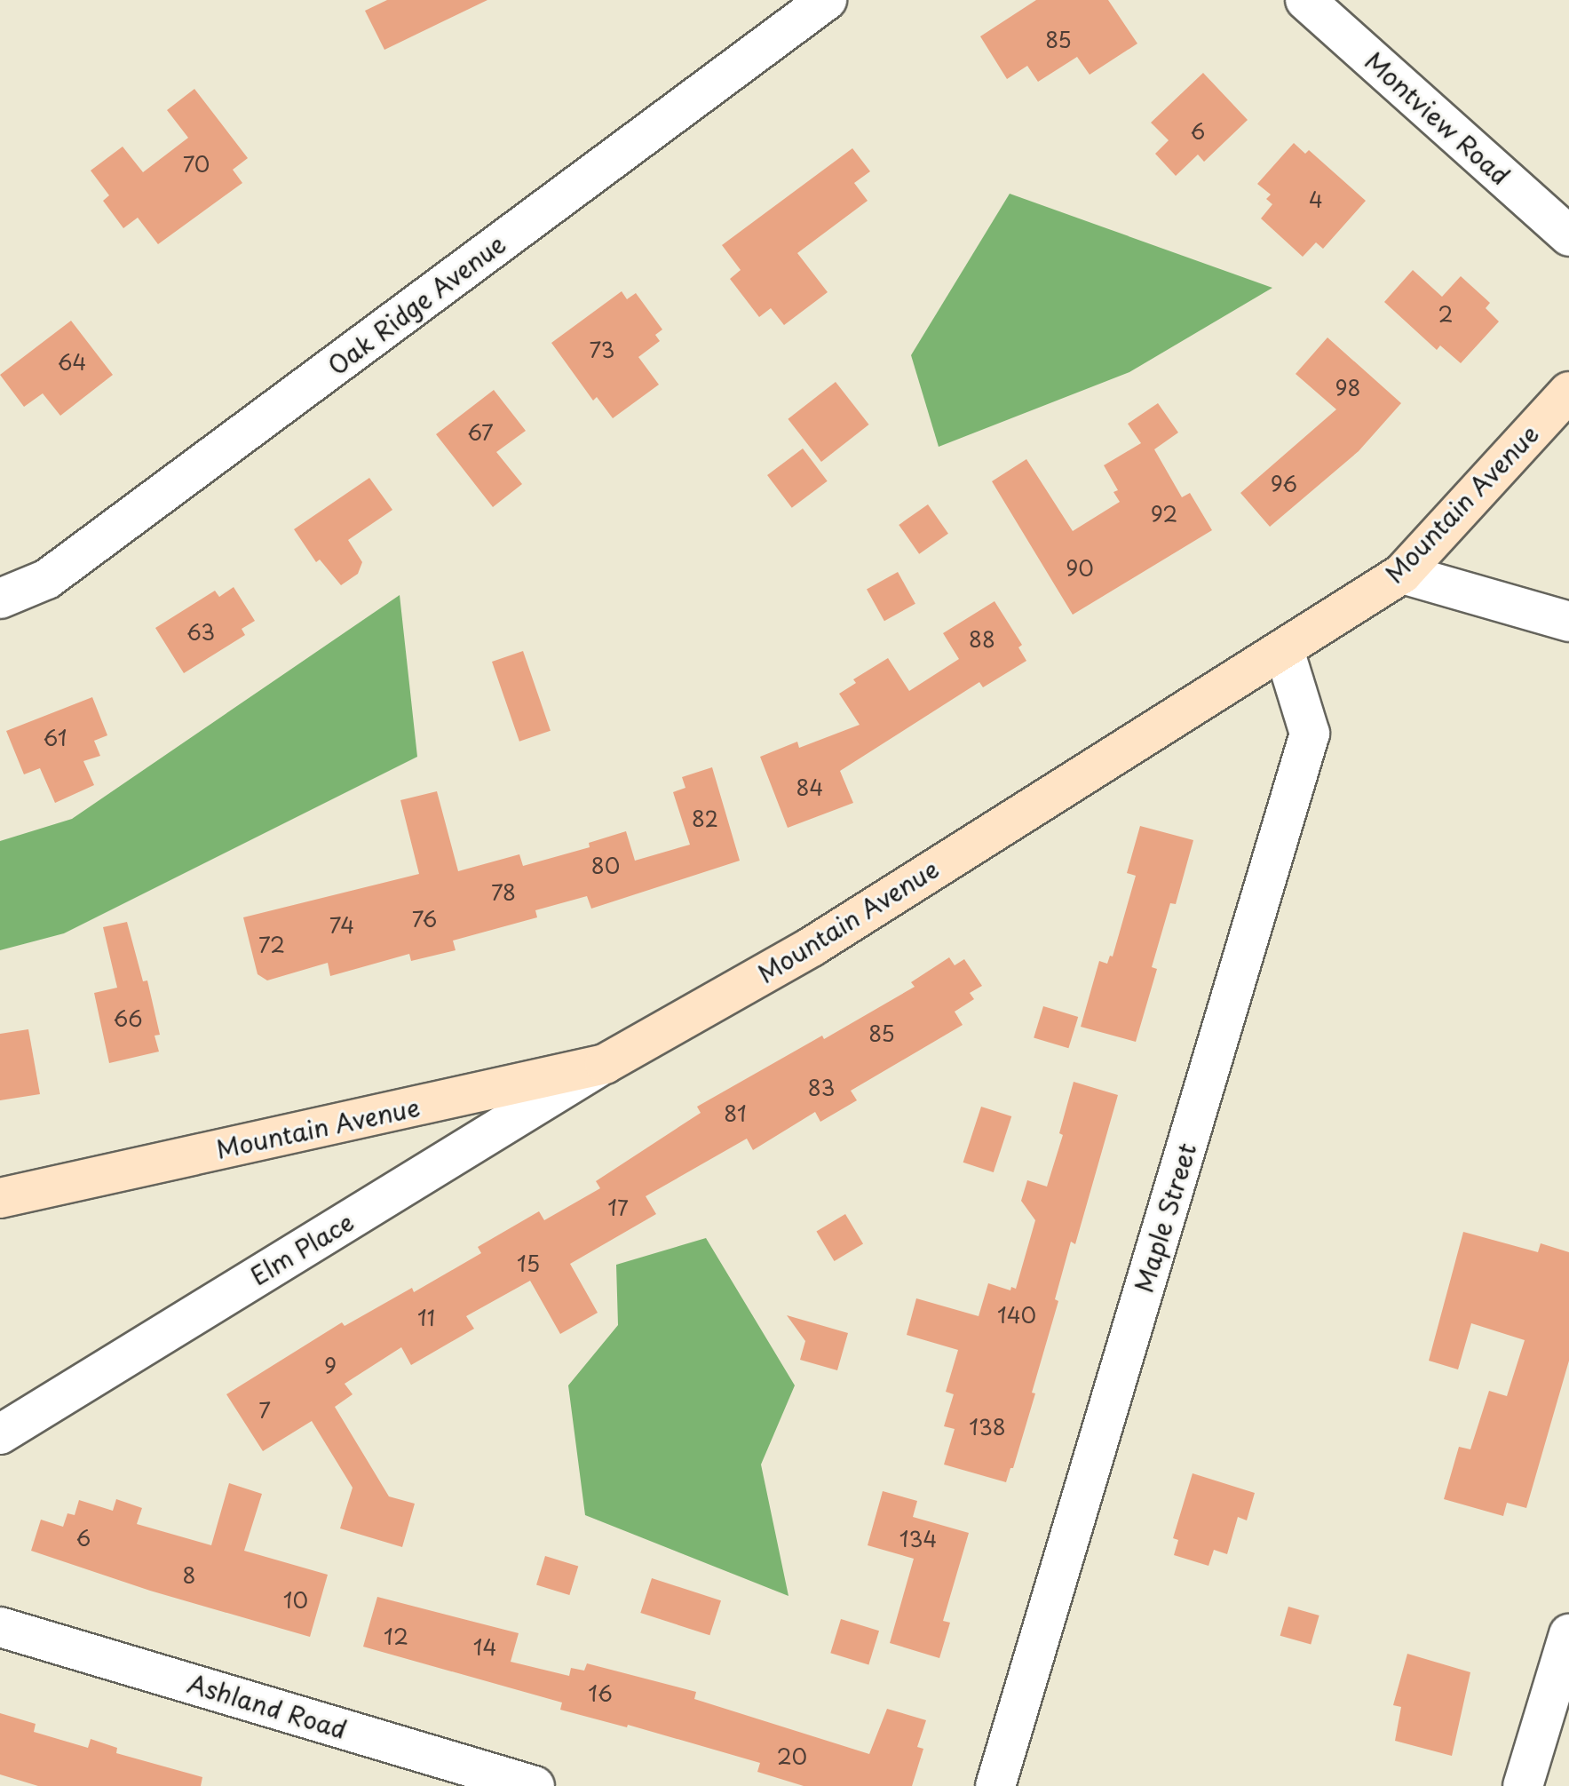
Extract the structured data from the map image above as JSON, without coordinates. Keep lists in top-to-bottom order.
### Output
{
  "streets": {
    "main road": ["Mountain Avenue"],
    "street": [
      "Montview Road",
      "Oak Ridge Avenue",
      "Maple Street",
      "Elm Place",
      "Ashland Road"
    ]
  },
  "crossings": [
    ["Mountain Avenue", "Maple Street"],
    ["Mountain Avenue", "Elm Place"]
  ],
  "house_numbers": [
    "85",
    "6",
    "70",
    "4",
    "2",
    "73",
    "64",
    "98",
    "67",
    "96",
    "92",
    "90",
    "63",
    "88",
    "61",
    "84",
    "82",
    "80",
    "78",
    "76",
    "74",
    "72",
    "66",
    "85",
    "83",
    "81",
    "17",
    "15",
    "140",
    "11",
    "9",
    "7",
    "138",
    "6",
    "134",
    "8",
    "10",
    "12",
    "14",
    "16",
    "20"
  ]
}
